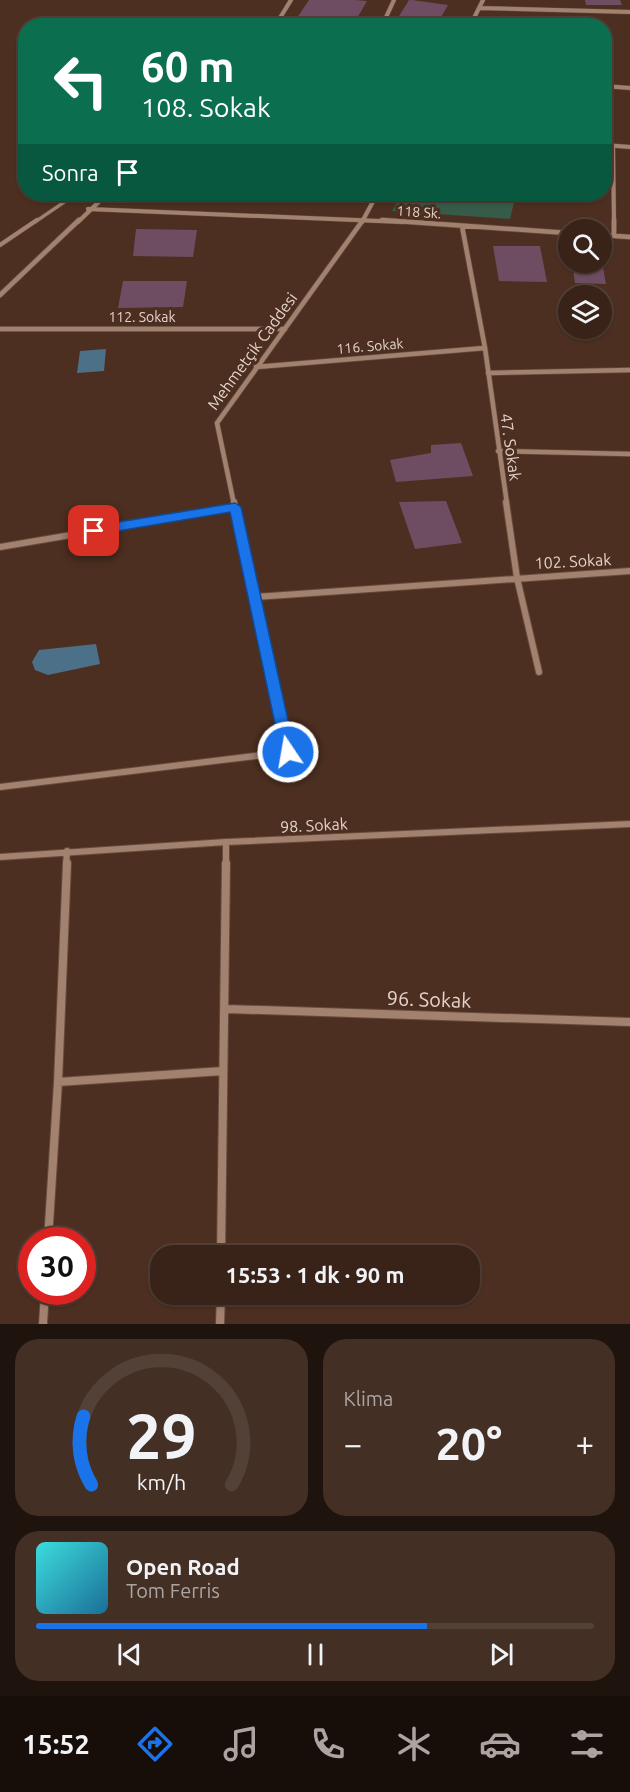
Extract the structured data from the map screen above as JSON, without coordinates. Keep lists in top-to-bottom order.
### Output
{
  "streets": {
    "street": [
      "118 Sk.",
      "112. Sokak",
      "116. Sokak",
      "Mehmetçik Caddesi",
      "47. Sokak",
      "102. Sokak",
      "98. Sokak",
      "96. Sokak"
    ]
  },
  "crossings": [
    ["118 Sk.", "Mehmetçik Caddesi"],
    ["118 Sk.", "47. Sokak"],
    ["112. Sokak", "Mehmetçik Caddesi"],
    ["116. Sokak", "Mehmetçik Caddesi"],
    ["116. Sokak", "47. Sokak"],
    ["Mehmetçik Caddesi", "102. Sokak"],
    ["47. Sokak", "102. Sokak"]
  ],
  "page": {
    "turn": ["60 m", "108. Sokak"],
    "then": "Sonra",
    "limit": "30",
    "trip": "15:53 · 1 dk · 90 m",
    "tile": "Klima",
    "heat": ["−", "20°", "+"],
    "song": ["Open Road", "Tom Ferris"],
    "tabs": "15:52",
    "gauge": ["29", "km/h"]
  }
}
